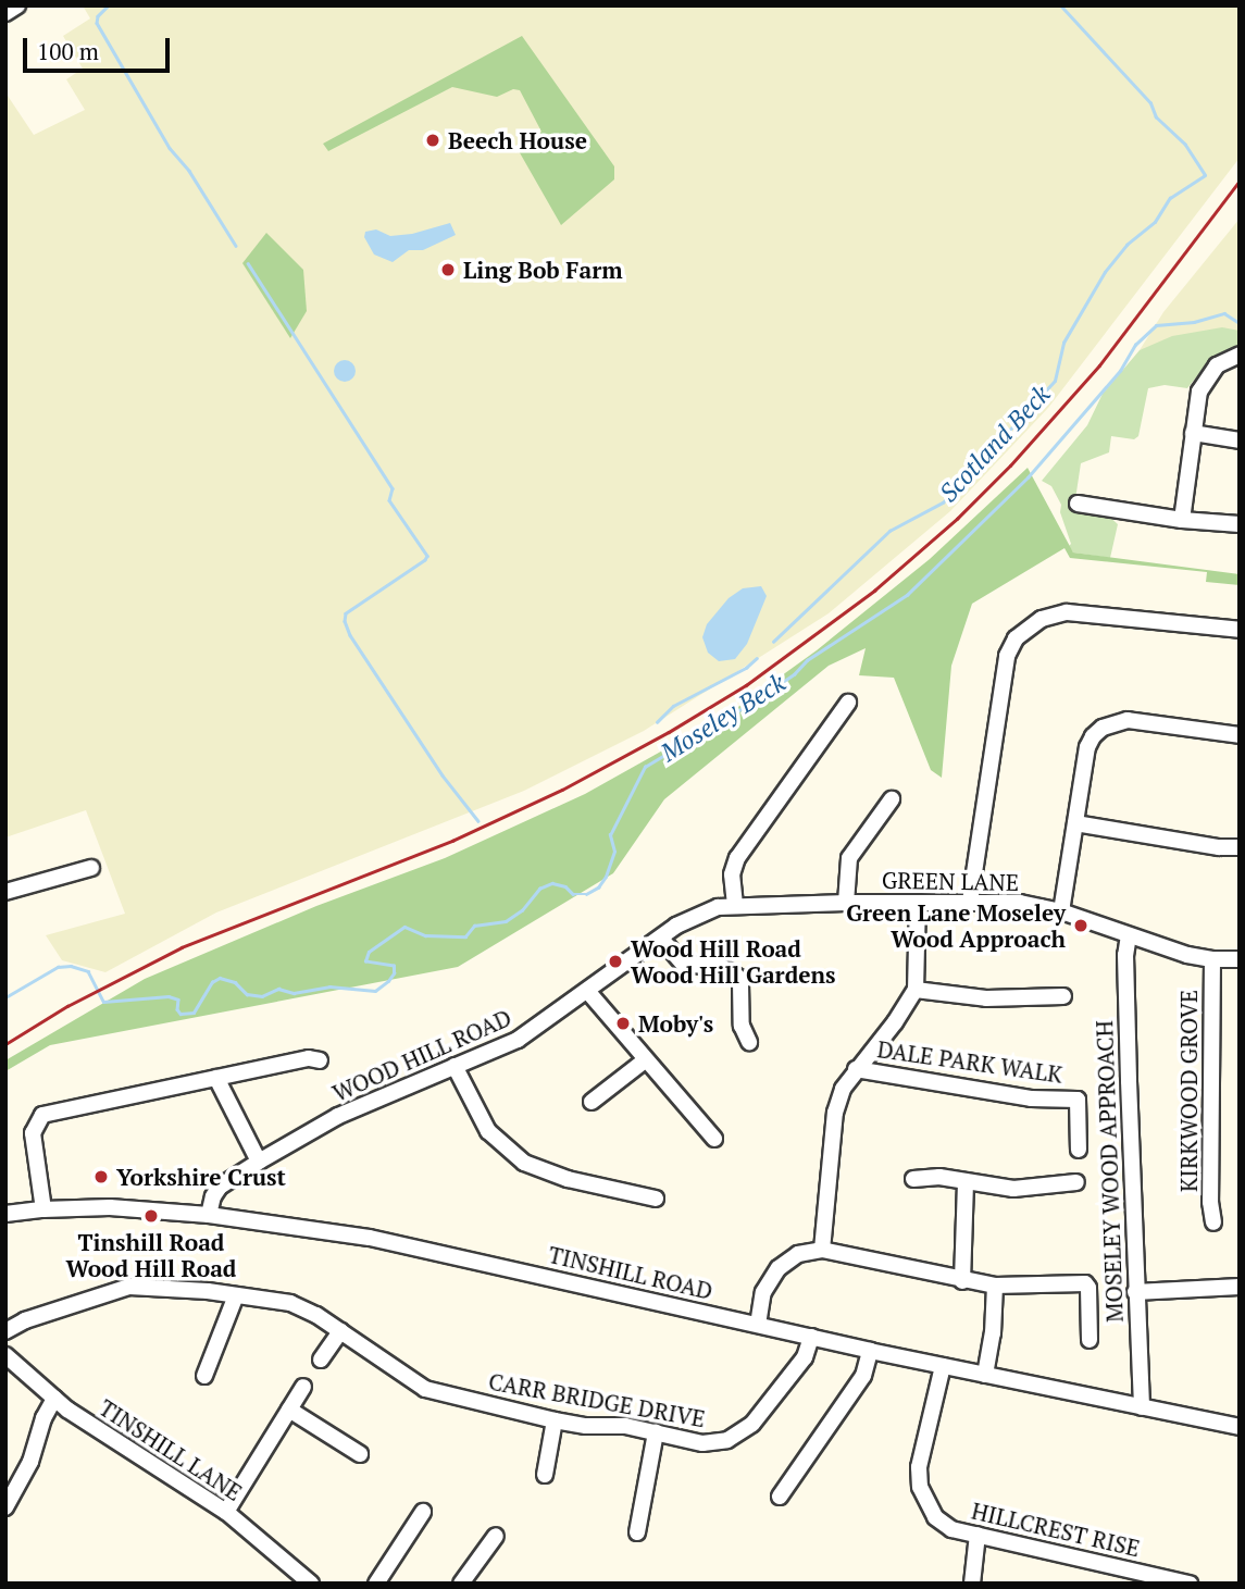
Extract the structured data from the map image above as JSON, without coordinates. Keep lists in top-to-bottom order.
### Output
{
  "streets": {
    "street": [
      "GREEN LANE",
      "WOOD HILL ROAD",
      "DALE PARK WALK",
      "KIRKWOOD GROVE",
      "MOSELEY WOOD APPROACH",
      "TINSHILL ROAD",
      "CARR BRIDGE DRIVE",
      "TINSHILL LANE",
      "HILLCREST RISE"
    ]
  },
  "crossings": [
    ["GREEN LANE", "WOOD HILL ROAD"],
    ["GREEN LANE", "KIRKWOOD GROVE"],
    ["GREEN LANE", "MOSELEY WOOD APPROACH"],
    ["WOOD HILL ROAD", "TINSHILL ROAD"],
    ["MOSELEY WOOD APPROACH", "TINSHILL ROAD"],
    ["TINSHILL ROAD", "CARR BRIDGE DRIVE"],
    ["TINSHILL ROAD", "HILLCREST RISE"]
  ],
  "water": ["Scotland Beck", "Moseley Beck"],
  "places": [
    "Beech House",
    "Ling Bob Farm",
    "Green Lane Moseley Wood Approach",
    "Wood Hill Road Wood Hill Gardens",
    "Moby's",
    "Yorkshire Crust",
    "Tinshill Road Wood Hill Road"
  ],
  "scale_bar": "100 m"
}
